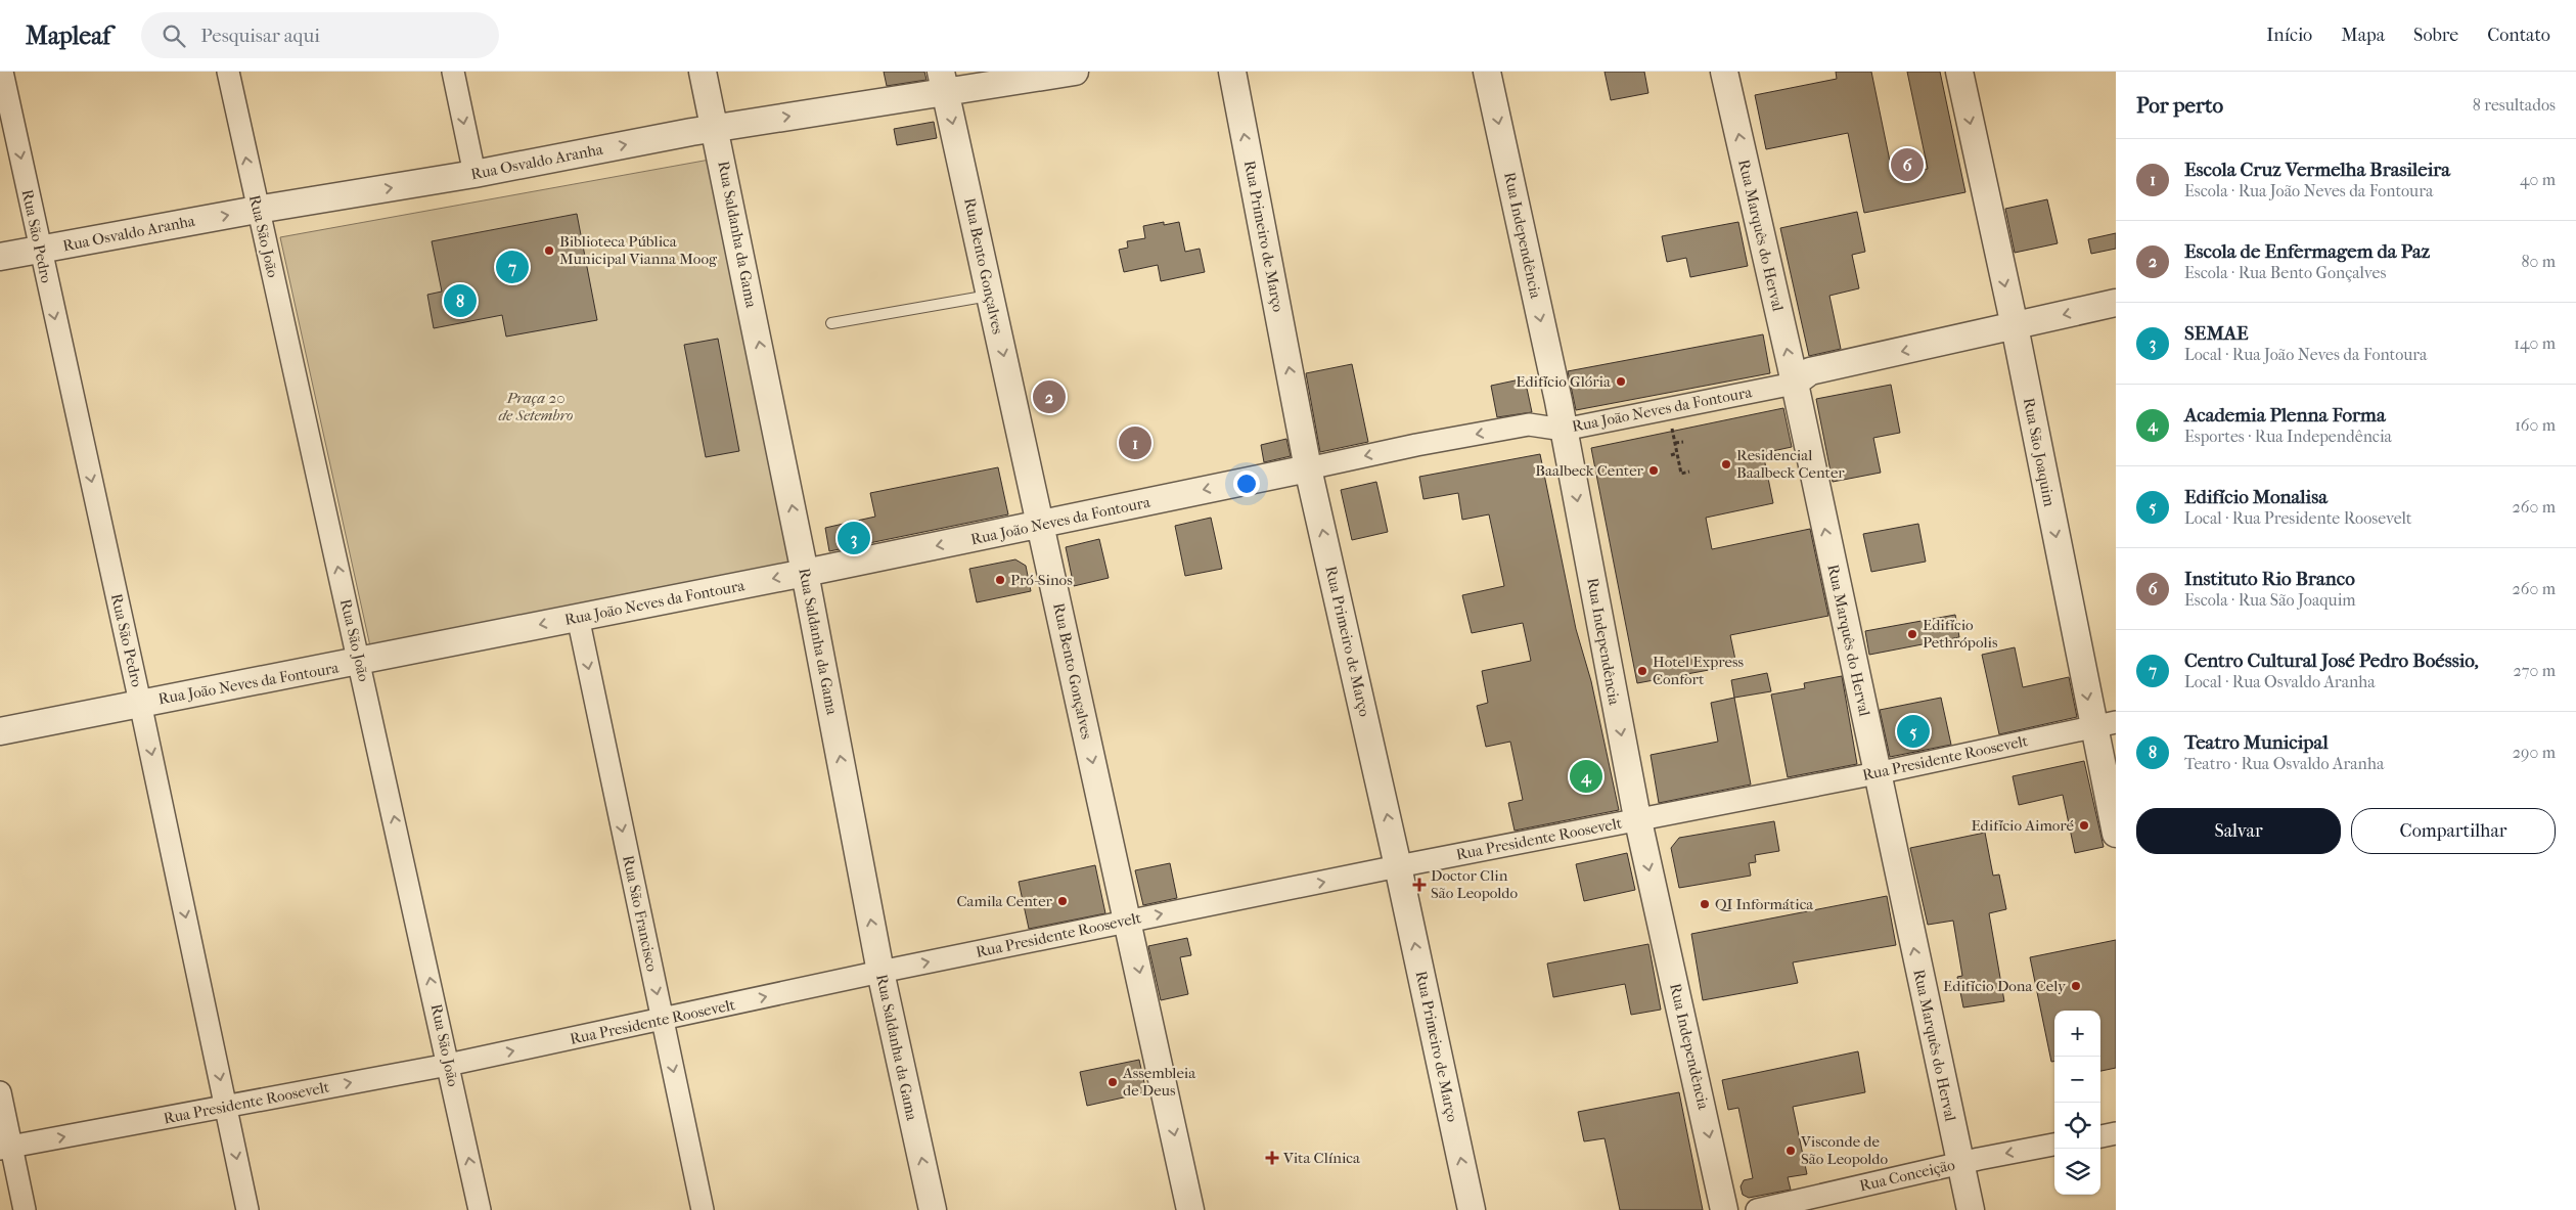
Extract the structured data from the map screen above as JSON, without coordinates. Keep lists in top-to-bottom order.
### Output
{
  "streets": {
    "street": [
      "Rua Osvaldo Aranha",
      "Rua Saldanha da Gama",
      "Rua Independência",
      "Rua Marquês do Herval",
      "Rua São Pedro",
      "Rua São João",
      "Rua Primeiro de Março",
      "Rua Bento Gonçalves",
      "Rua João Neves da Fontoura",
      "Rua São Joaquim",
      "Rua Presidente Roosevelt",
      "Rua São Francisco",
      "Rua Conceição"
    ]
  },
  "crossings": [
    ["Rua Osvaldo Aranha", "Rua Saldanha da Gama"],
    ["Rua Osvaldo Aranha", "Rua São Pedro"],
    ["Rua Osvaldo Aranha", "Rua São João"],
    ["Rua Osvaldo Aranha", "Rua Bento Gonçalves"],
    ["Rua Saldanha da Gama", "Rua João Neves da Fontoura"],
    ["Rua Saldanha da Gama", "Rua Presidente Roosevelt"],
    ["Rua Independência", "Rua João Neves da Fontoura"],
    ["Rua Independência", "Rua Presidente Roosevelt"],
    ["Rua Marquês do Herval", "Rua João Neves da Fontoura"],
    ["Rua Marquês do Herval", "Rua Presidente Roosevelt"],
    ["Rua Marquês do Herval", "Rua Conceição"],
    ["Rua São Pedro", "Rua João Neves da Fontoura"],
    ["Rua São Pedro", "Rua Presidente Roosevelt"],
    ["Rua São João", "Rua João Neves da Fontoura"],
    ["Rua São João", "Rua Presidente Roosevelt"],
    ["Rua Primeiro de Março", "Rua João Neves da Fontoura"],
    ["Rua Primeiro de Março", "Rua Presidente Roosevelt"],
    ["Rua Bento Gonçalves", "Rua João Neves da Fontoura"],
    ["Rua Bento Gonçalves", "Rua Presidente Roosevelt"],
    ["Rua João Neves da Fontoura", "Rua São Joaquim"],
    ["Rua João Neves da Fontoura", "Rua São Francisco"],
    ["Rua São Joaquim", "Rua Presidente Roosevelt"],
    ["Rua Presidente Roosevelt", "Rua São Francisco"]
  ],
  "one_way": [
    "Rua Osvaldo Aranha",
    "Rua Saldanha da Gama",
    "Rua Independência",
    "Rua Marquês do Herval",
    "Rua São Pedro",
    "Rua São João",
    "Rua Primeiro de Março",
    "Rua Bento Gonçalves",
    "Rua João Neves da Fontoura",
    "Rua São Joaquim",
    "Rua Presidente Roosevelt",
    "Rua São Francisco"
  ],
  "parks": ["Praça 20 de Setembro"],
  "places": {
    "other": [
      "Biblioteca Pública Municipal Vianna Moog",
      "Edifício Glória",
      "Residencial Baalbeck Center",
      "Baalbeck Center",
      "Pró-Sinos",
      "Edifício Pethrópolis",
      "Hotel Express Confort",
      "Edifício Aimoré",
      "Camila Center",
      "QI Informática",
      "Edifício Dona Cely",
      "Assembleia de Deus",
      "Visconde de São Leopoldo"
    ],
    "health": ["Doctor Clin São Leopoldo", "Vita Clínica"]
  },
  "page": {
    "header": "Mapleaf",
    "search": "Pesquisar aqui",
    "nav": [
      "Início",
      "Mapa",
      "Sobre",
      "Contato"
    ],
    "heading": ["Por perto", "8 resultados"],
    "list": [
      {
        "mark": "1",
        "name": "Escola Cruz Vermelha Brasileira",
        "note": "Escola · Rua João Neves da Fontoura",
        "value": "40 m"
      },
      {
        "mark": "2",
        "name": "Escola de Enfermagem da Paz",
        "note": "Escola · Rua Bento Gonçalves",
        "value": "80 m"
      },
      {
        "mark": "3",
        "name": "SEMAE",
        "note": "Local · Rua João Neves da Fontoura",
        "value": "140 m"
      },
      {
        "mark": "4",
        "name": "Academia Plenna Forma",
        "note": "Esportes · Rua Independência",
        "value": "160 m"
      },
      {
        "mark": "5",
        "name": "Edifício Monalisa",
        "note": "Local · Rua Presidente Roosevelt",
        "value": "260 m"
      },
      {
        "mark": "6",
        "name": "Instituto Rio Branco",
        "note": "Escola · Rua São Joaquim",
        "value": "260 m"
      },
      {
        "mark": "7",
        "name": "Centro Cultural José Pedro Boéssio,",
        "note": "Local · Rua Osvaldo Aranha",
        "value": "270 m"
      },
      {
        "mark": "8",
        "name": "Teatro Municipal",
        "note": "Teatro · Rua Osvaldo Aranha",
        "value": "290 m"
      }
    ],
    "pins": [
      "6",
      "7",
      "8",
      "2",
      "1",
      "3",
      "5",
      "4"
    ],
    "buttons": ["Salvar", "Compartilhar"],
    "map_buttons": ["+", "−"]
  }
}
